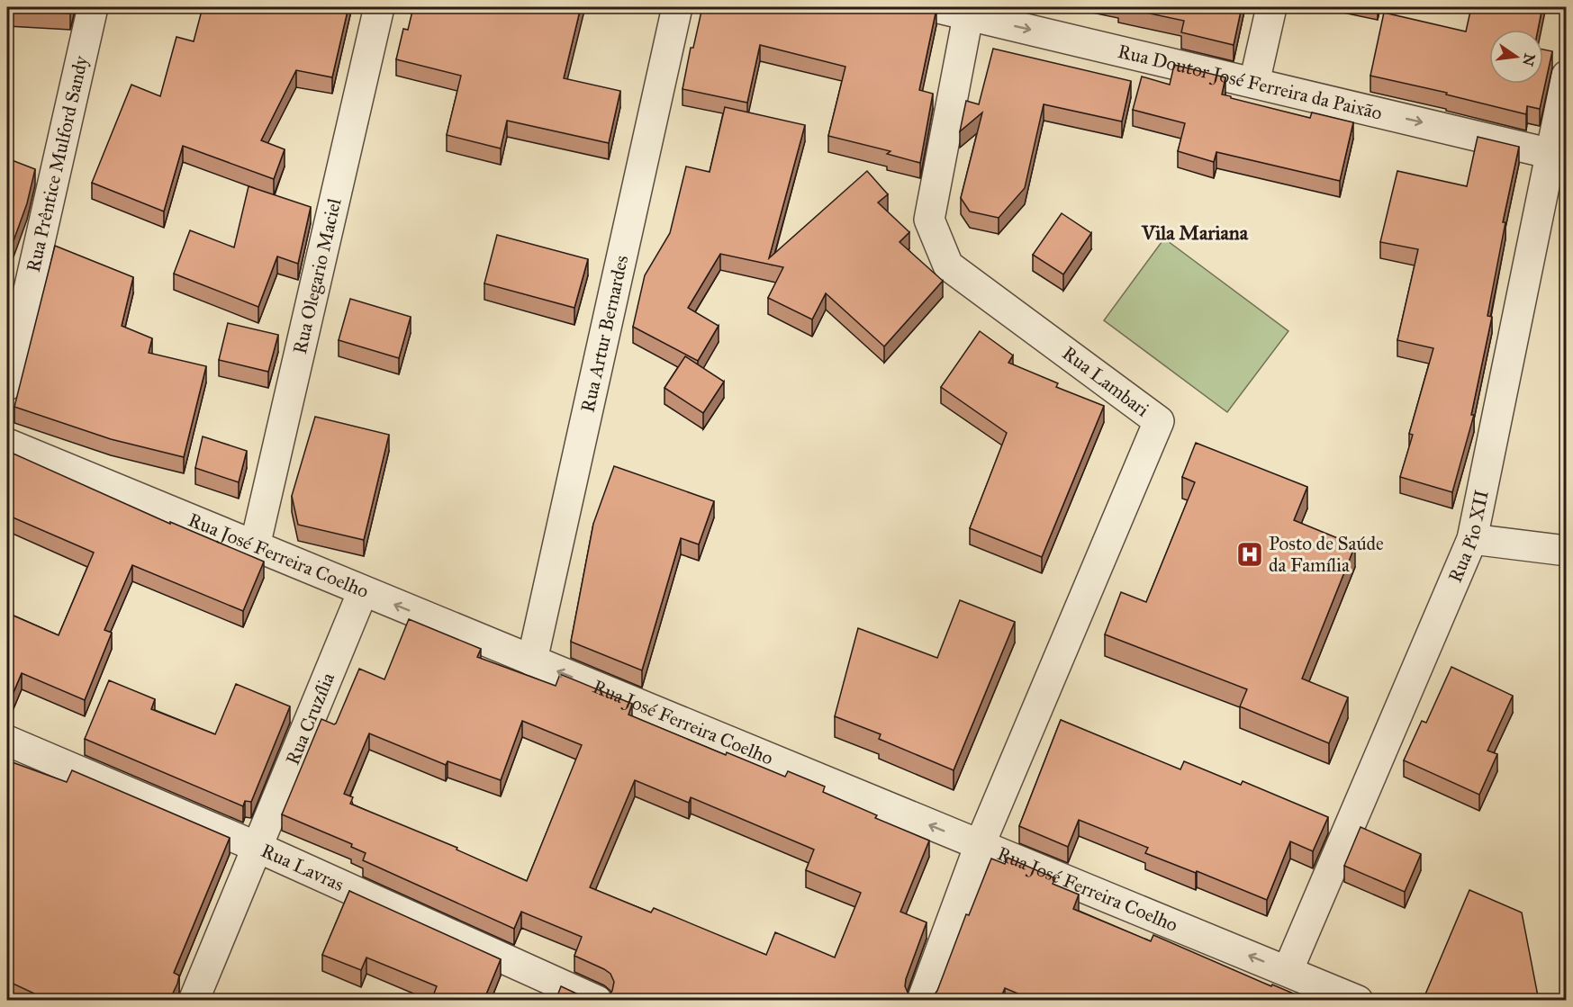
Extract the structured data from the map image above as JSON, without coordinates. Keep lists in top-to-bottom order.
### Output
{
  "streets": {
    "street": [
      "Rua Doutor José Ferreira da Paixão",
      "Rua Prêntice Mulford Sandy",
      "Rua Olegario Maciel",
      "Rua Artur Bernardes",
      "Rua Lambari",
      "Rua Pio XII",
      "Rua José Ferreira Coelho",
      "Rua Cruzília",
      "Rua Lavras"
    ]
  },
  "crossings": [
    ["Rua Doutor José Ferreira da Paixão", "Rua Lambari"],
    ["Rua Doutor José Ferreira da Paixão", "Rua Pio XII"],
    ["Rua Olegario Maciel", "Rua José Ferreira Coelho"],
    ["Rua Artur Bernardes", "Rua José Ferreira Coelho"],
    ["Rua Lambari", "Rua José Ferreira Coelho"],
    ["Rua Pio XII", "Rua José Ferreira Coelho"],
    ["Rua José Ferreira Coelho", "Rua Cruzília"],
    ["Rua Cruzília", "Rua Lavras"]
  ],
  "one_way": ["Rua Doutor José Ferreira da Paixão", "Rua José Ferreira Coelho"],
  "districts": ["Vila Mariana"],
  "places": {
    "hospital": ["Posto de Saúde da Família"]
  },
  "north": "right"
}
